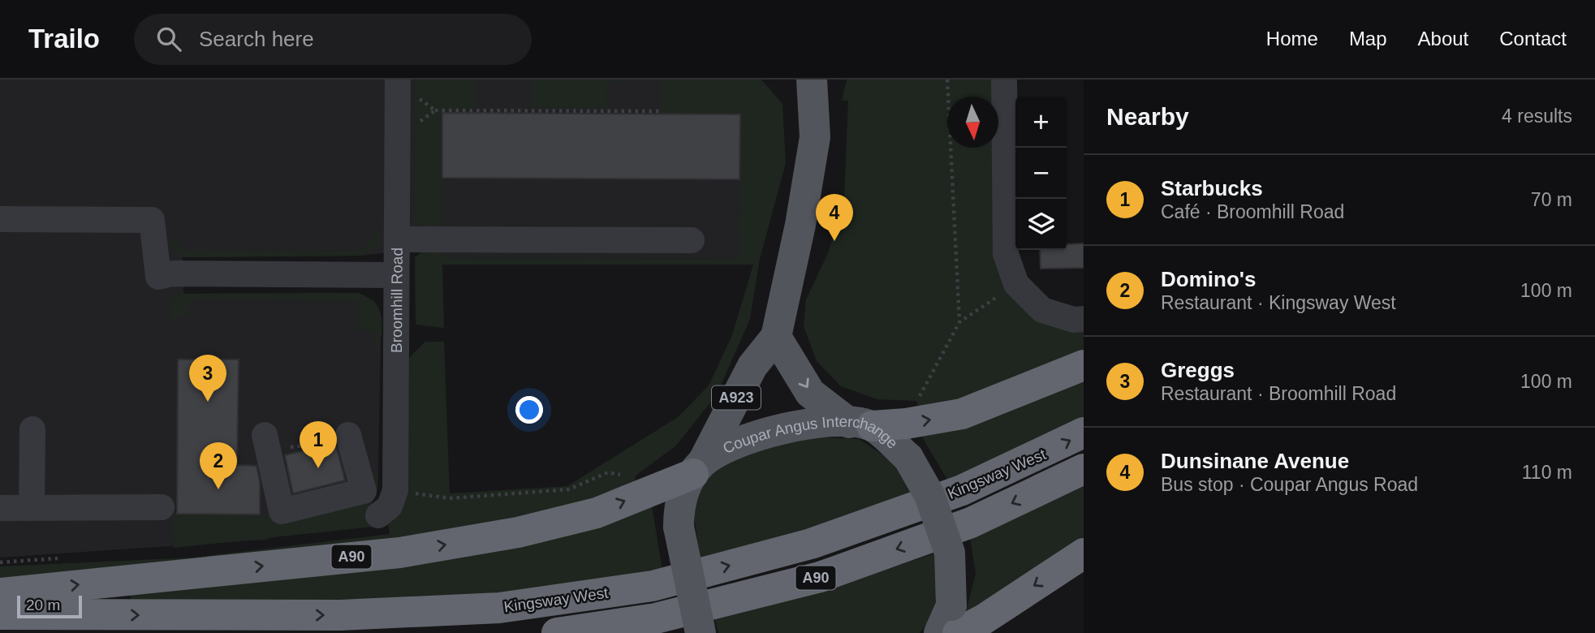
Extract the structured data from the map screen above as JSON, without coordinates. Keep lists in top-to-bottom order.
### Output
{
  "streets": {
    "highway": ["Kingsway West", "A90"],
    "main road": ["A923", "Coupar Angus Interchange"],
    "street": ["Broomhill Road"]
  },
  "crossings": [
    ["A923", "Coupar Angus Interchange"],
    ["A923", "A90"],
    ["Coupar Angus Interchange", "A90"]
  ],
  "scale_bar": "20 m",
  "north": "bottom",
  "page": {
    "header": "Trailo",
    "search": "Search here",
    "nav": [
      "Home",
      "Map",
      "About",
      "Contact"
    ],
    "heading": ["Nearby", "4 results"],
    "map_buttons": ["+", "−"],
    "list": [
      {
        "mark": "1",
        "name": "Starbucks",
        "note": "Café · Broomhill Road",
        "value": "70 m"
      },
      {
        "mark": "2",
        "name": "Domino's",
        "note": "Restaurant · Kingsway West",
        "value": "100 m"
      },
      {
        "mark": "3",
        "name": "Greggs",
        "note": "Restaurant · Broomhill Road",
        "value": "100 m"
      },
      {
        "mark": "4",
        "name": "Dunsinane Avenue",
        "note": "Bus stop · Coupar Angus Road",
        "value": "110 m"
      }
    ],
    "pins": [
      "4",
      "3",
      "1",
      "2"
    ],
    "scale": "20 m"
  }
}
